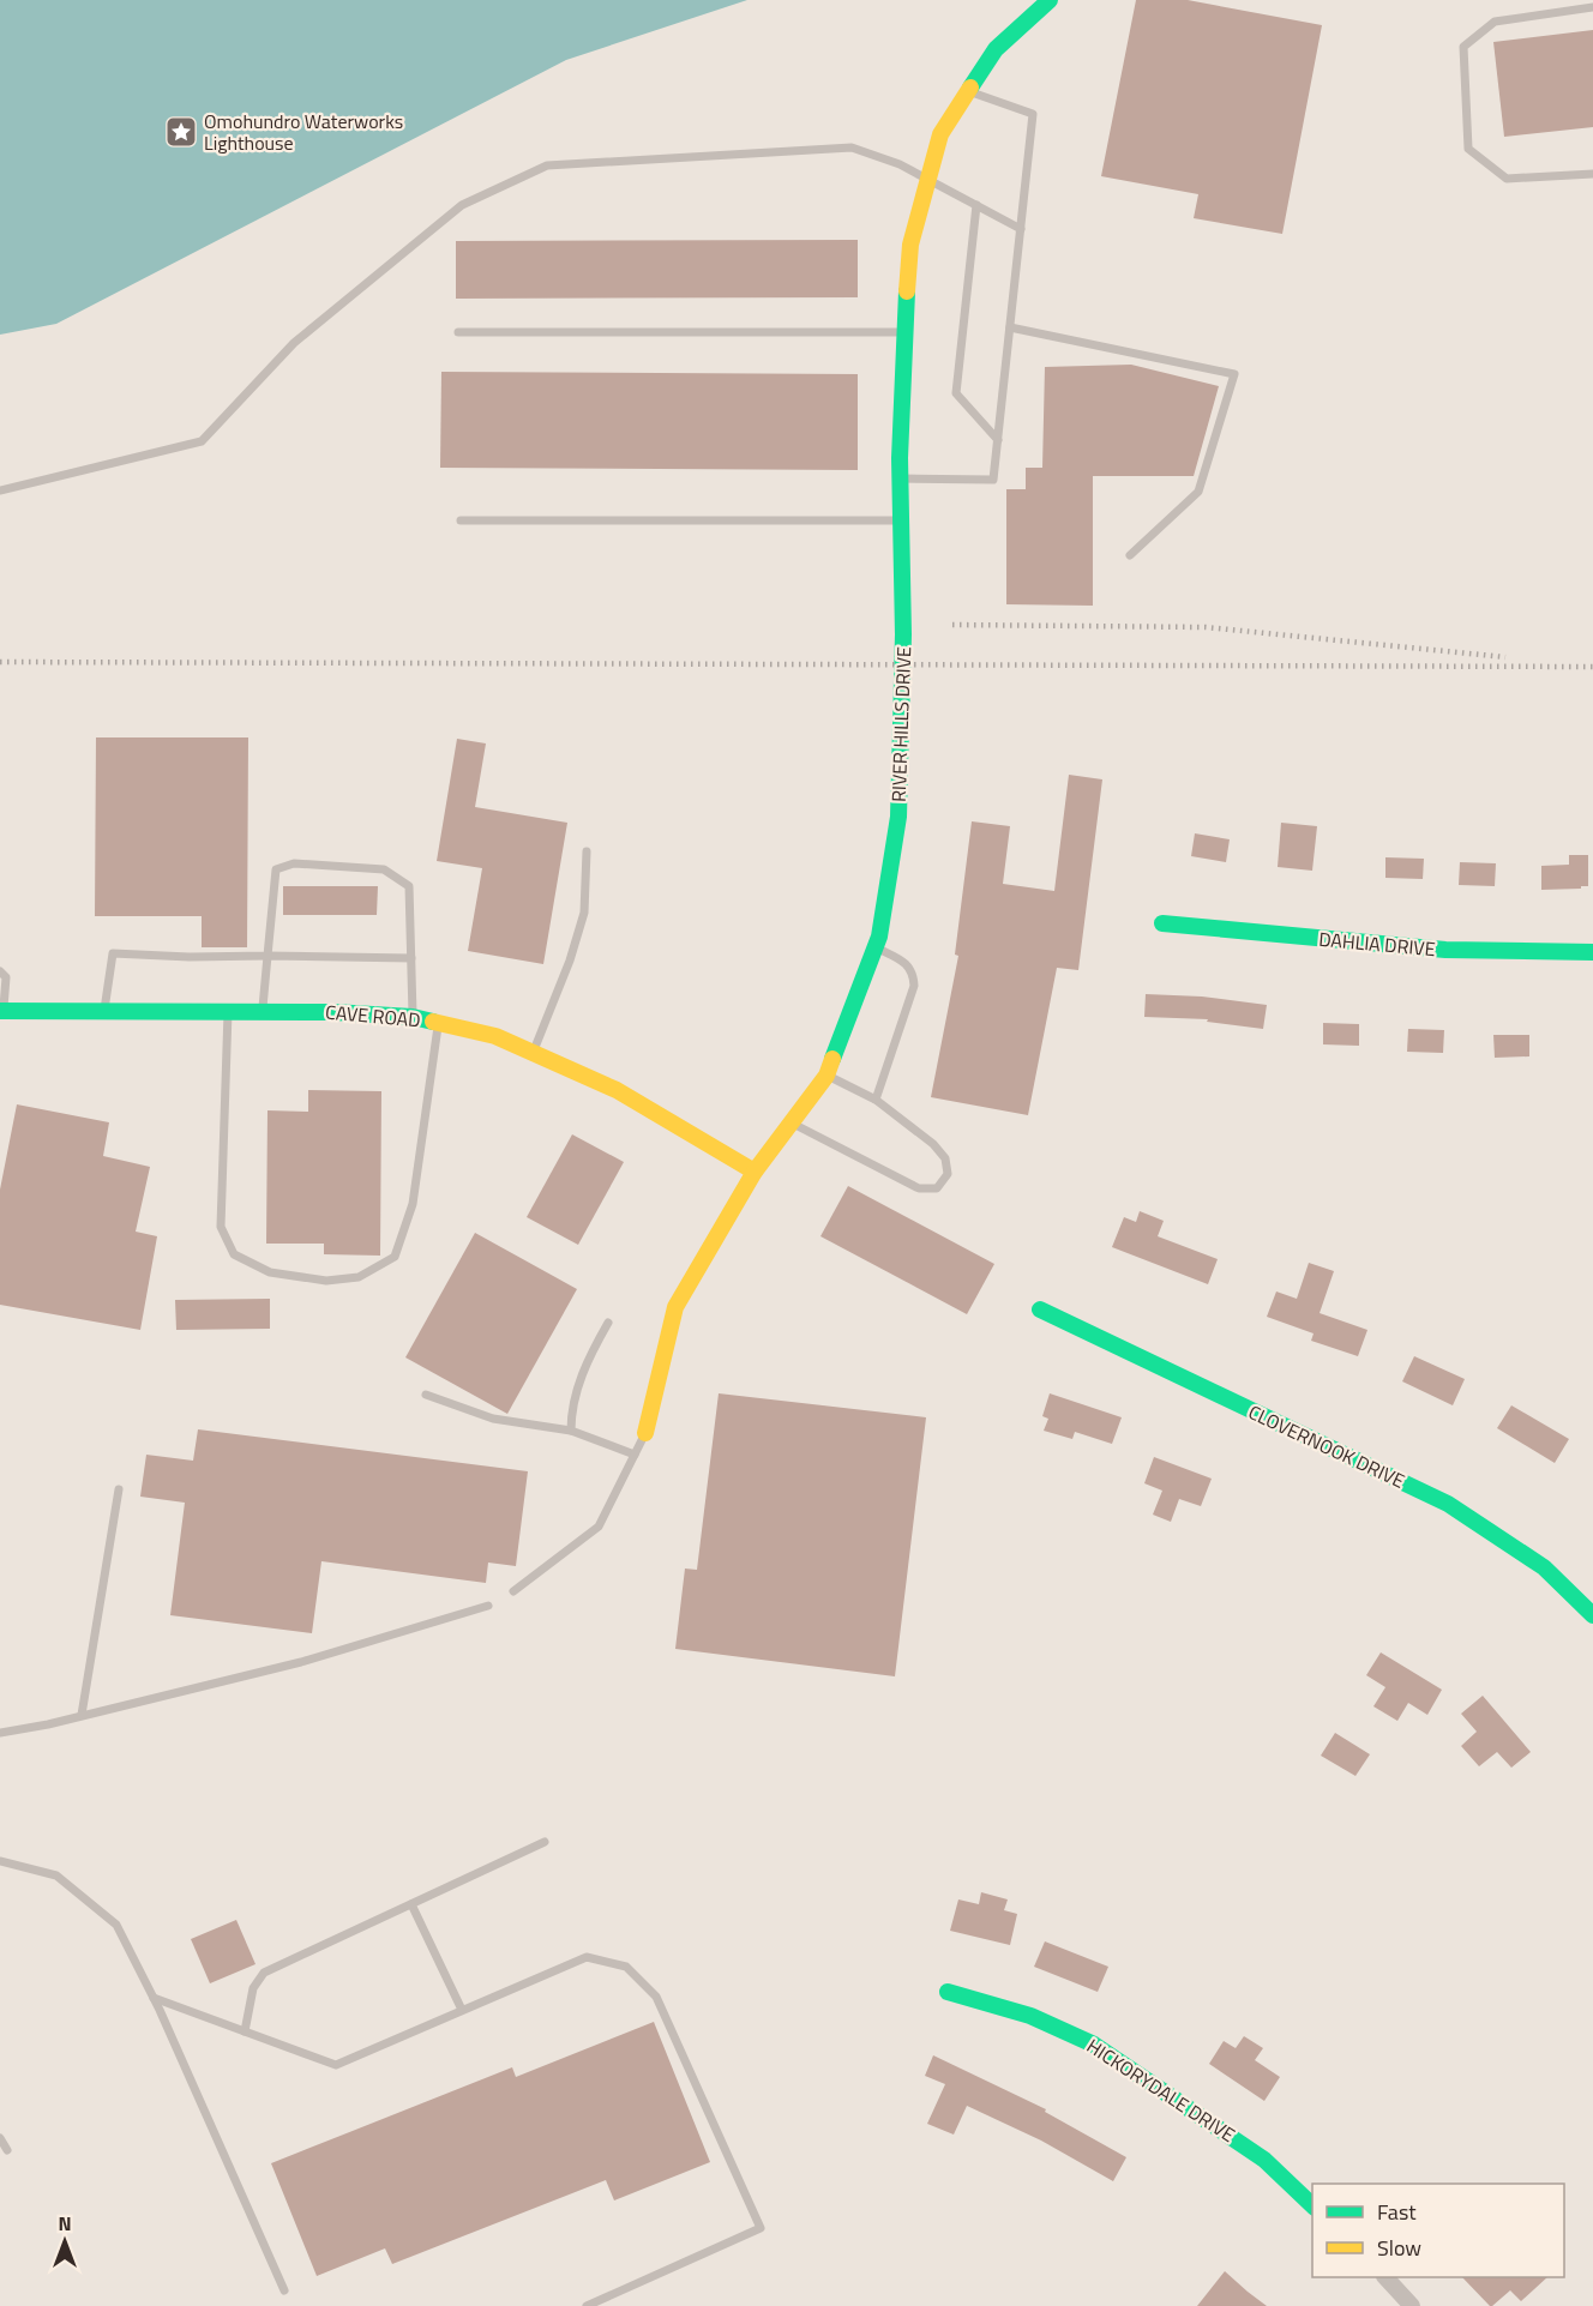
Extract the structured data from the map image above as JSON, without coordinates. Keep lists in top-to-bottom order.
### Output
{
  "streets": {
    "street": [
      "RIVER HILLS DRIVE",
      "DAHLIA DRIVE",
      "CAVE ROAD",
      "CLOVERNOOK DRIVE",
      "HICKORYDALE DRIVE"
    ]
  },
  "crossings": [
    ["RIVER HILLS DRIVE", "CAVE ROAD"]
  ],
  "places": {
    "place": ["Omohundro Waterworks Lighthouse"]
  },
  "legend": ["Fast", "Slow"],
  "north": "top"
}
